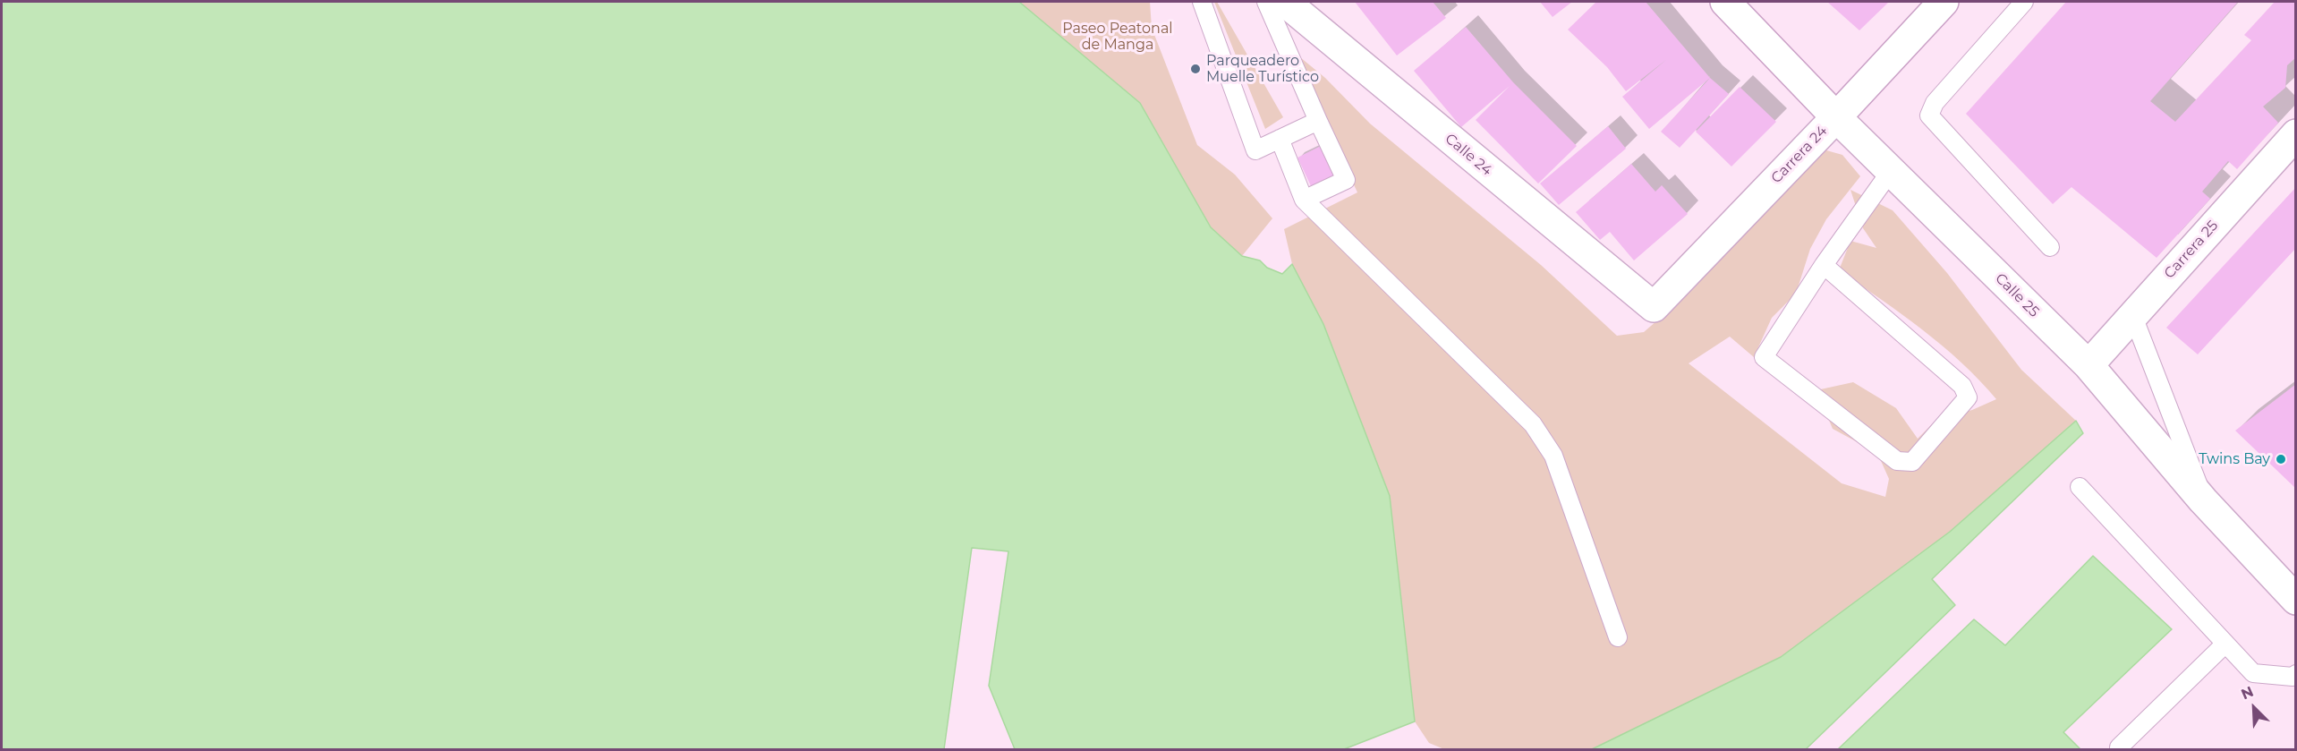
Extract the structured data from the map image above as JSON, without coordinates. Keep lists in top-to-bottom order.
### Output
{
  "streets": {
    "street": [
      "Calle 24",
      "Carrera 24",
      "Carrera 25",
      "Calle 25"
    ]
  },
  "crossings": [
    ["Calle 24", "Carrera 24"],
    ["Carrera 24", "Calle 25"],
    ["Carrera 25", "Calle 25"]
  ],
  "parks": ["Paseo Peatonal de Manga"],
  "places": ["Parqueadero Muelle Turístico", "Twins Bay"],
  "north": "top left"
}
